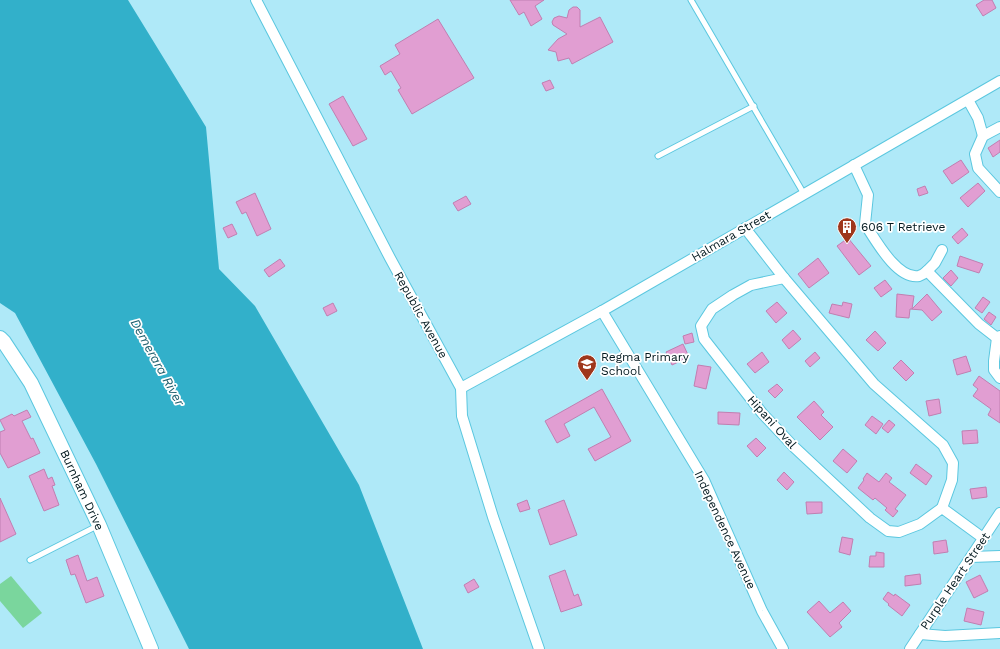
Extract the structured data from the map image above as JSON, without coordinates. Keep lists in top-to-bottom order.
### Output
{
  "streets": {
    "street": [
      "Halmara Street",
      "Republic Avenue",
      "Hipani Oval",
      "Burnham Drive",
      "Independence Avenue",
      "Purple Heart Street"
    ]
  },
  "crossings": [
    ["Halmara Street", "Republic Avenue"],
    ["Halmara Street", "Independence Avenue"]
  ],
  "water": ["Demerara River"],
  "places": {
    "building": ["606 T Retrieve"],
    "school or university": ["Regma Primary School"]
  }
}
